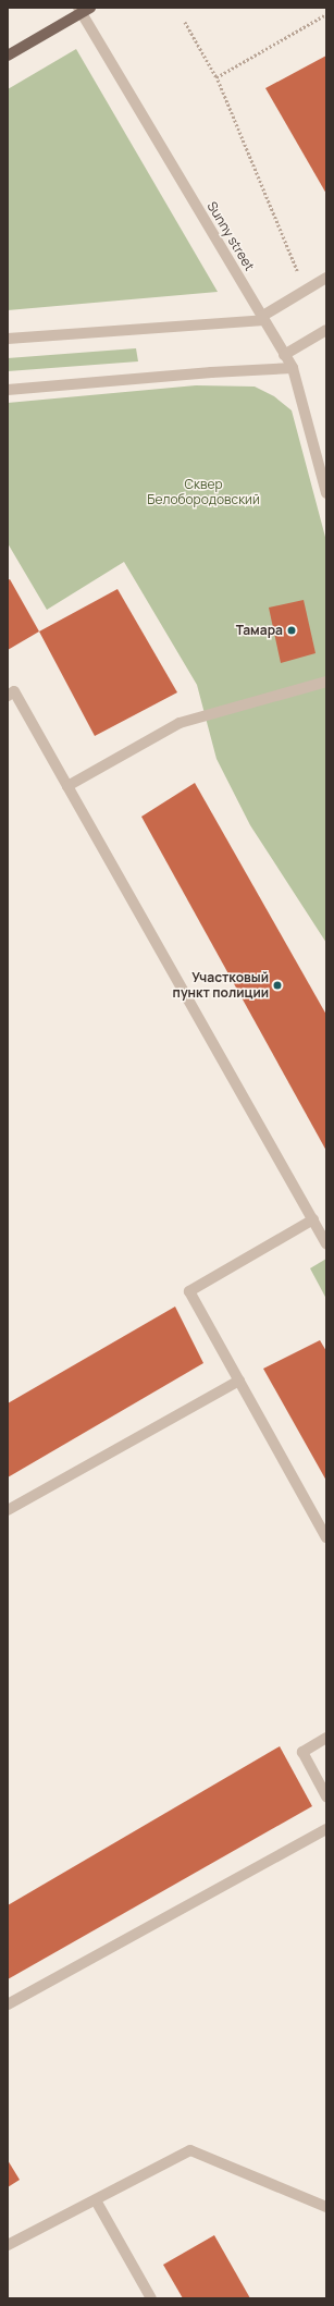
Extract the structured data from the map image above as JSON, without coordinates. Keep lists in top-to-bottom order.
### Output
{
  "streets": {
    "street": ["Sunny street"]
  },
  "parks": ["Сквер Белобородовский"],
  "places": ["Тамара", "Участковый пункт полиции"]
}
